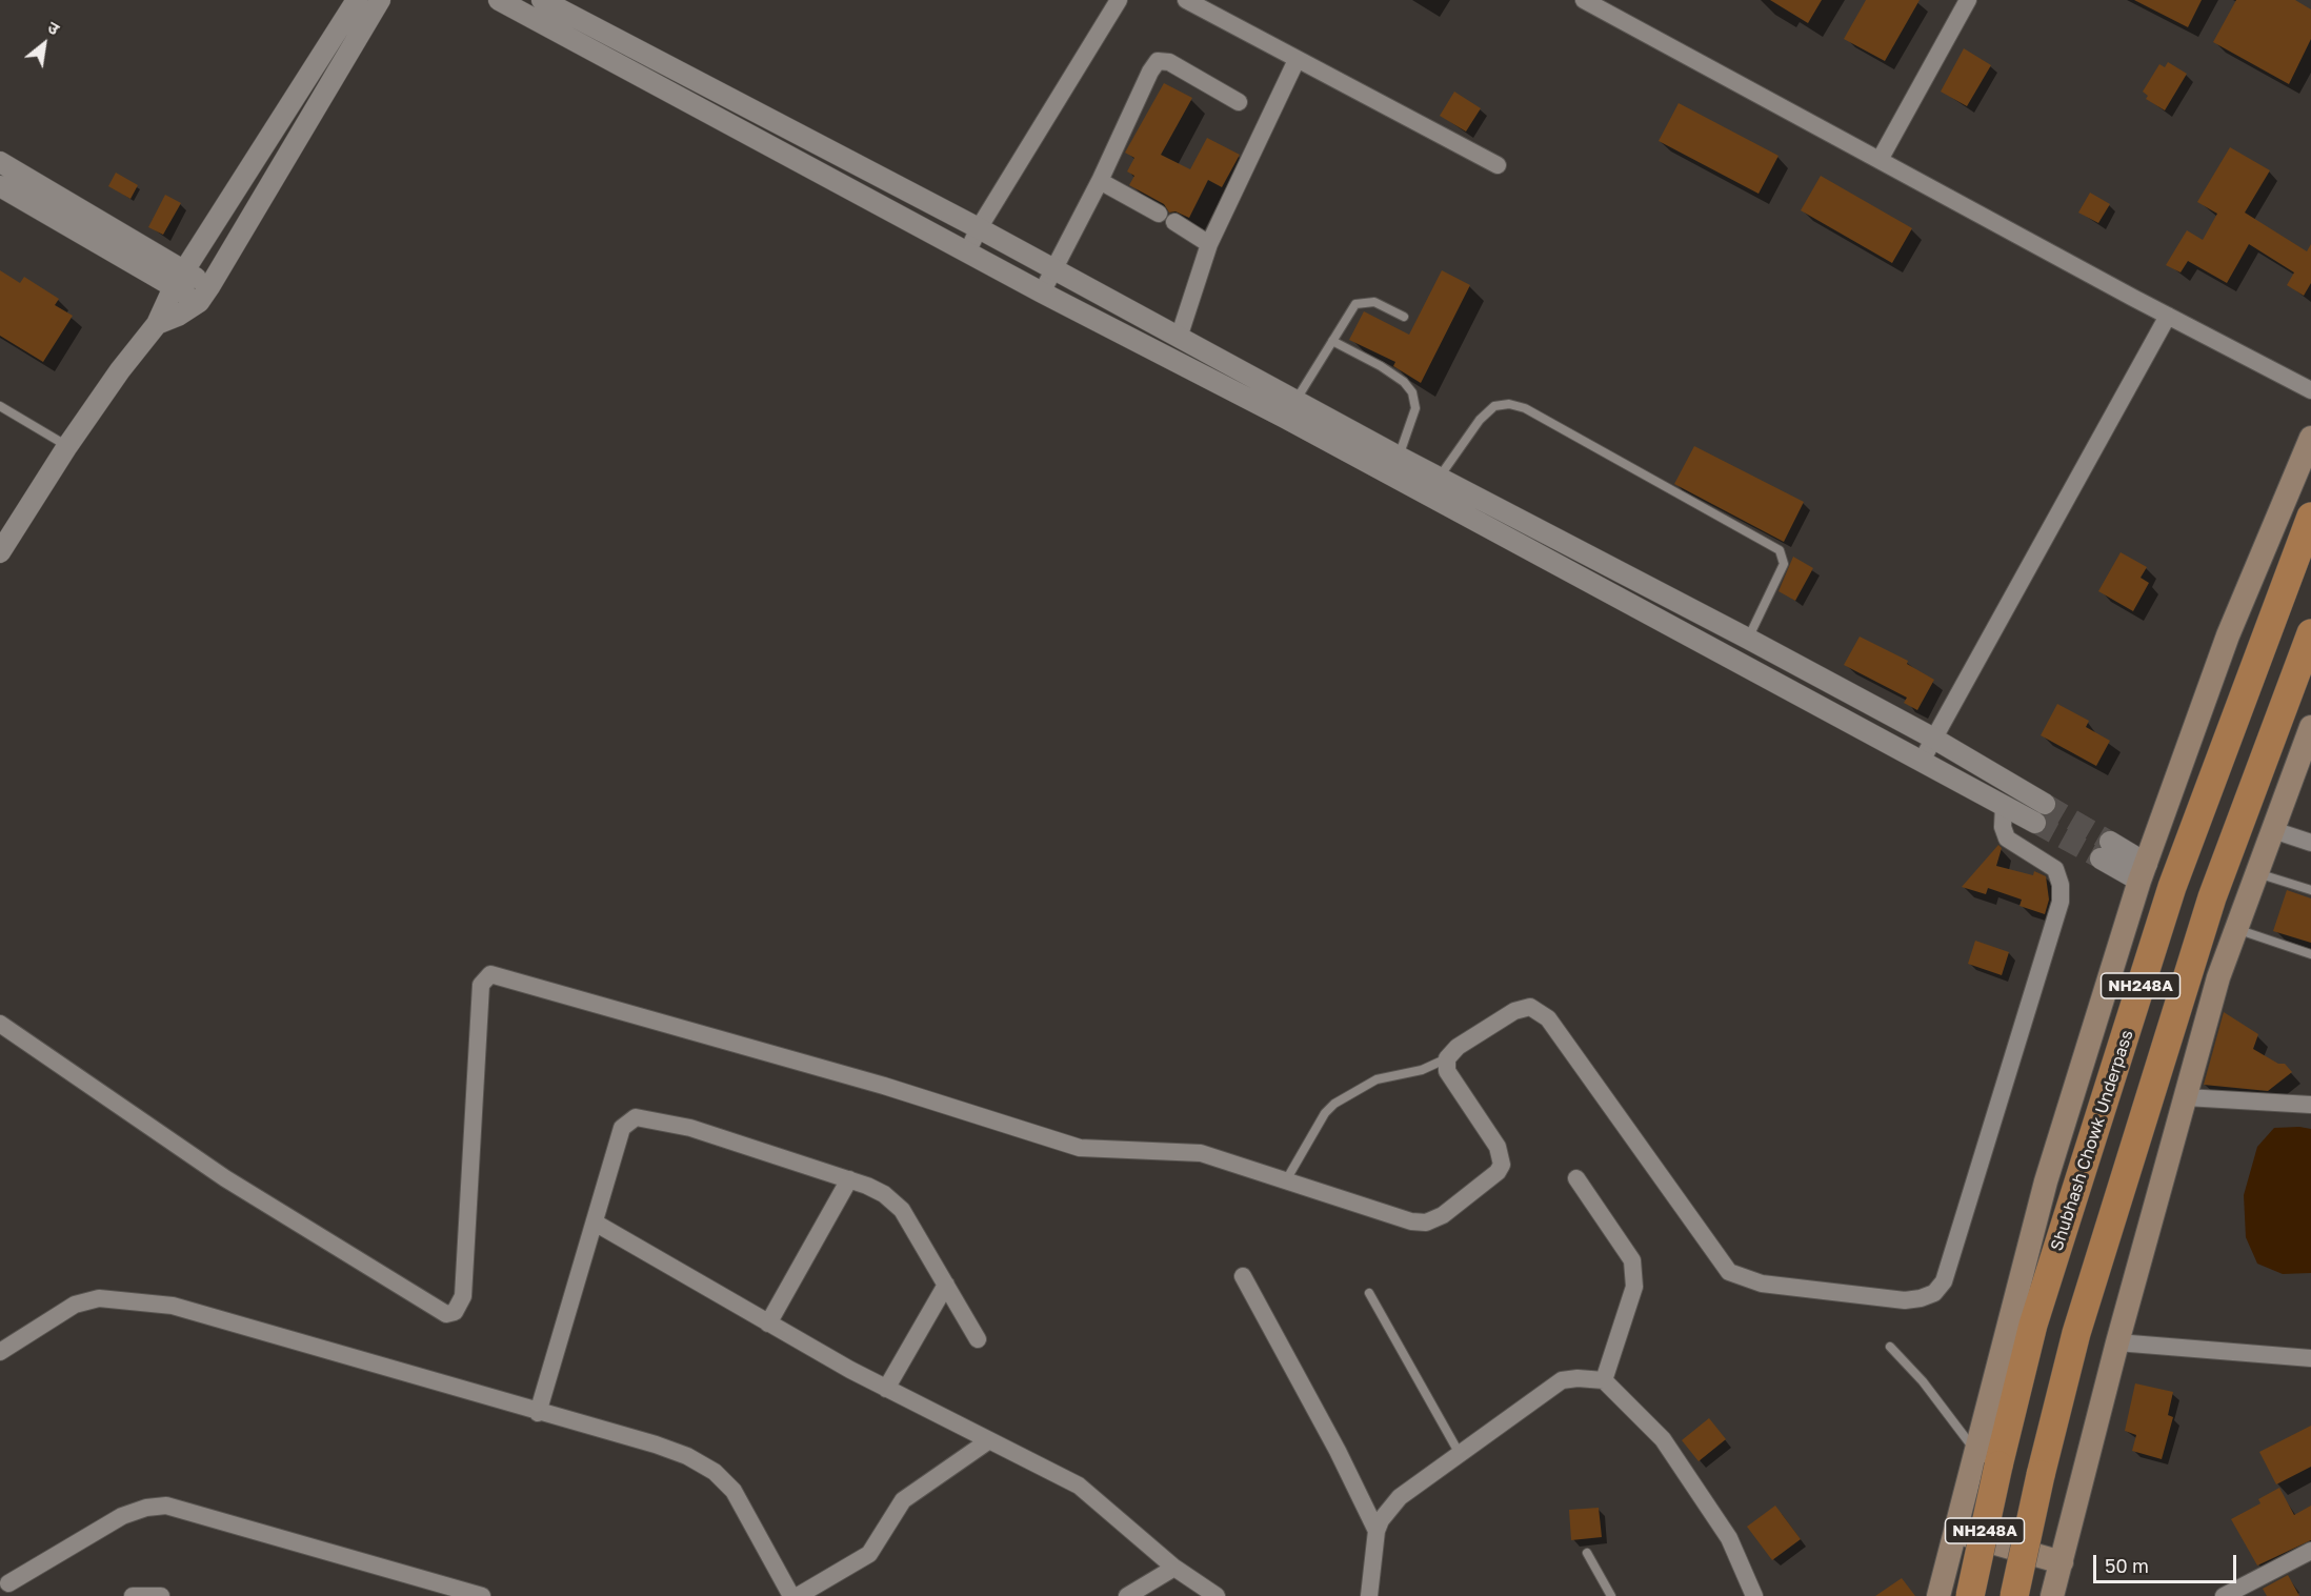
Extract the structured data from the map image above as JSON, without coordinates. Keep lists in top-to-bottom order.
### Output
{
  "streets": {
    "highway": ["NH248A", "Shubhash Chowk Underpass"]
  },
  "scale_bar": "50 m",
  "north": "top right"
}
